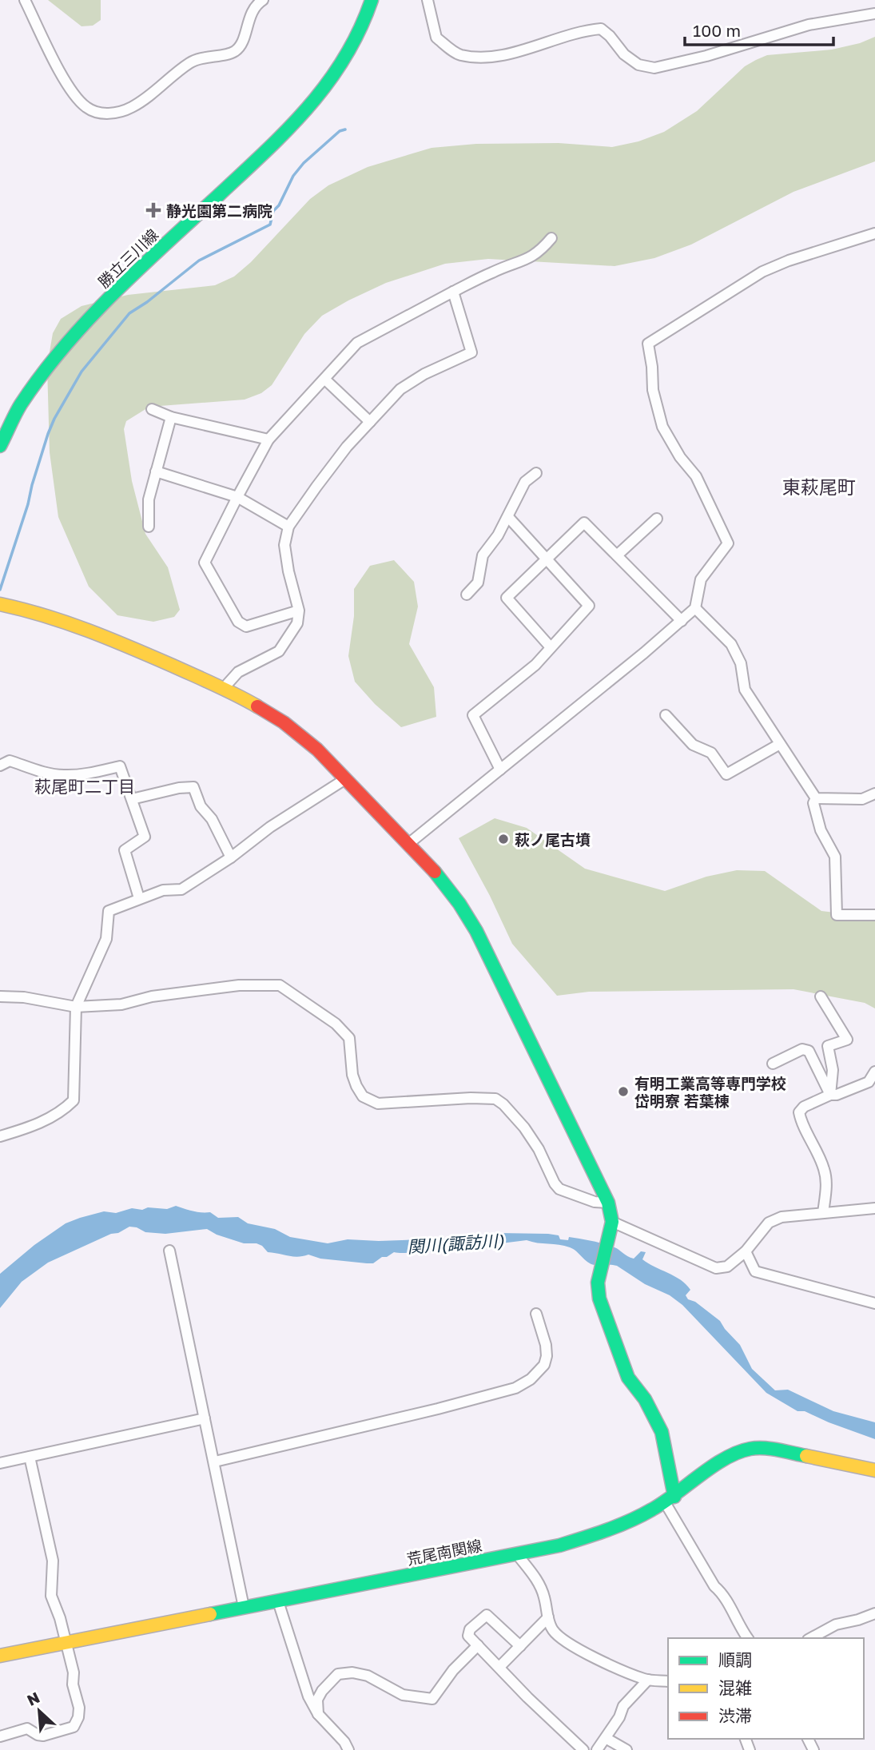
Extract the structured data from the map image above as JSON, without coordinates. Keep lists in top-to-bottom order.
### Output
{
  "streets": {
    "main road": ["勝立三川線", "荒尾南関線"]
  },
  "districts": ["東萩尾町", "萩尾町二丁目"],
  "water": ["関川(諏訪川)"],
  "places": {
    "health": ["静光園第二病院"],
    "other": ["萩ノ尾古墳", "有明工業高等専門学校 岱明寮 若葉棟"]
  },
  "legend": ["順調", "混雑", "渋滞"],
  "scale_bar": "100 m",
  "north": "top left"
}
